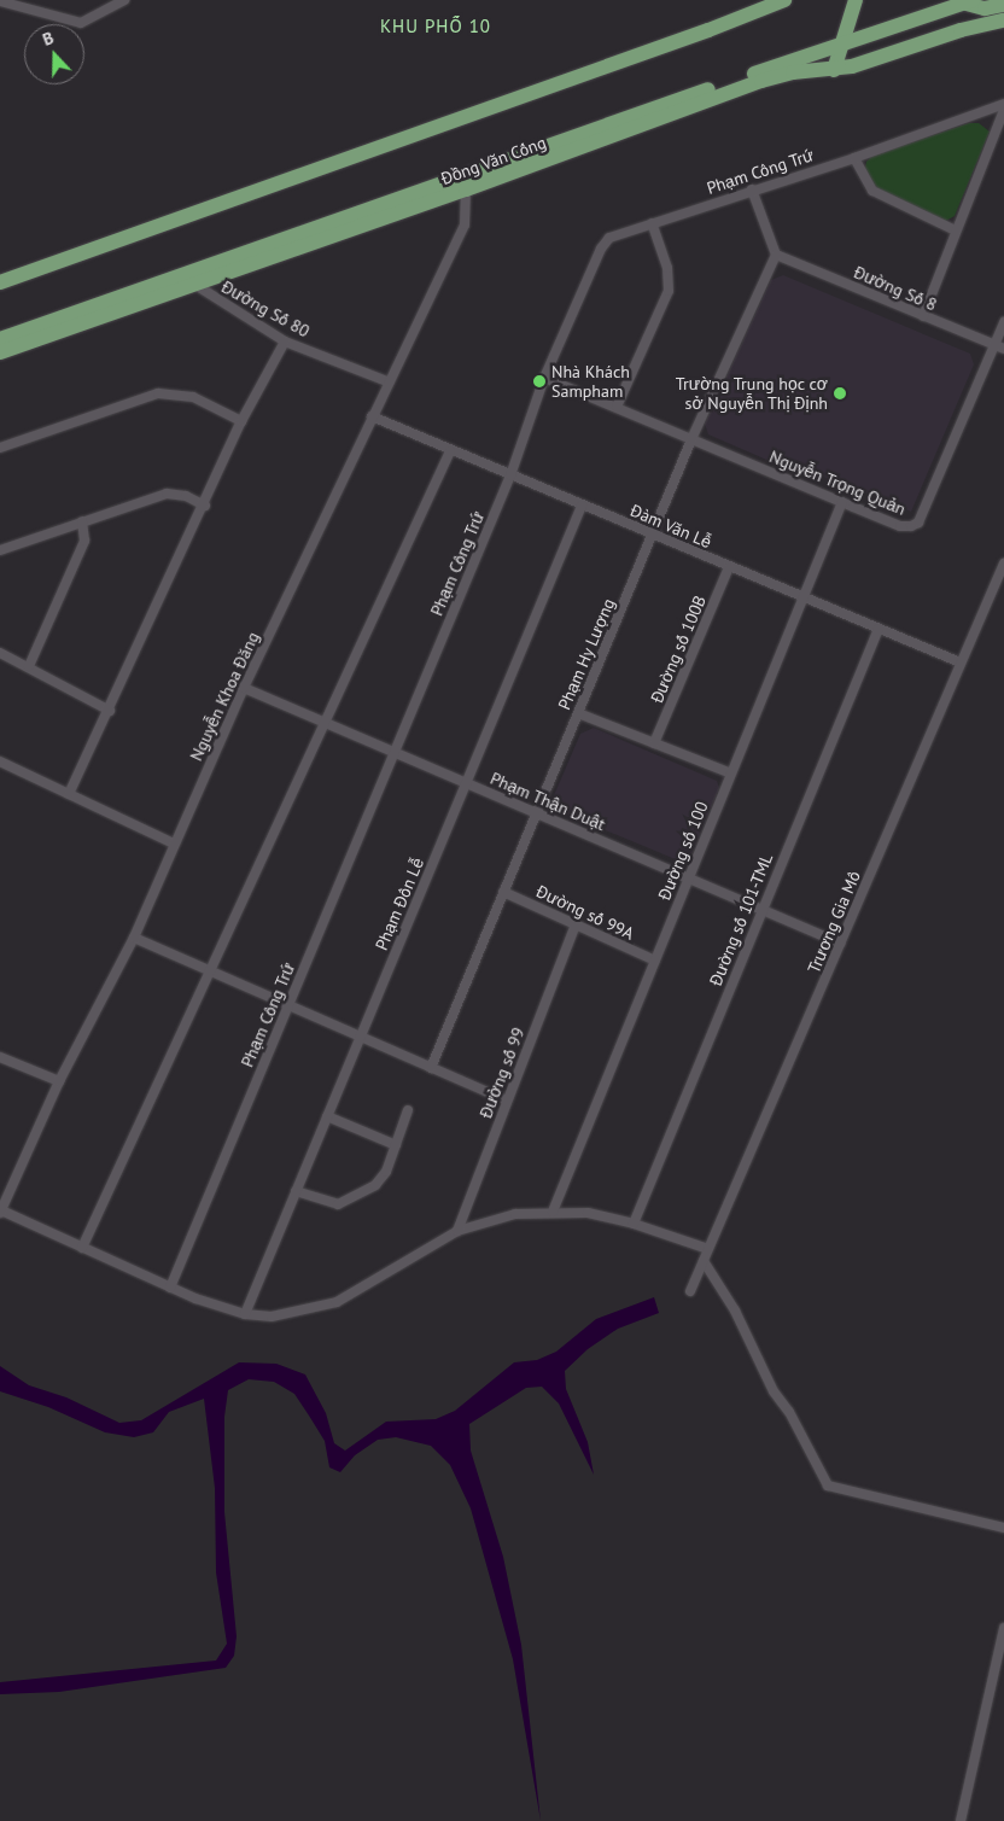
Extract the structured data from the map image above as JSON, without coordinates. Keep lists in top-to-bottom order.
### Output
{
  "streets": {
    "main road": ["Đồng Văn Cống"],
    "street": [
      "Phạm Công Trứ",
      "Đường Số 8",
      "Đường Số 80",
      "Nguyễn Trọng Quản",
      "Đàm Văn Lễ",
      "Đường số 100B",
      "Phạm Hy Lượng",
      "Nguyễn Khoa Đăng",
      "Phạm Thận Duật",
      "Đường số 100",
      "Phạm Đôn Lễ",
      "Đường số 99A",
      "Đường số 101-TML",
      "Trương Gia Mô",
      "Đường số 99"
    ]
  },
  "crossings": [
    ["Đồng Văn Cống", "Đường Số 80"],
    ["Đồng Văn Cống", "Nguyễn Khoa Đăng"],
    ["Phạm Công Trứ", "Nguyễn Trọng Quản"],
    ["Phạm Công Trứ", "Đàm Văn Lễ"],
    ["Phạm Công Trứ", "Phạm Thận Duật"],
    ["Đường Số 8", "Nguyễn Trọng Quản"],
    ["Đường Số 8", "Phạm Hy Lượng"],
    ["Đường Số 80", "Nguyễn Khoa Đăng"],
    ["Nguyễn Trọng Quản", "Phạm Hy Lượng"],
    ["Nguyễn Trọng Quản", "Đường số 100"],
    ["Đàm Văn Lễ", "Đường số 100B"],
    ["Đàm Văn Lễ", "Phạm Hy Lượng"],
    ["Đàm Văn Lễ", "Nguyễn Khoa Đăng"],
    ["Đàm Văn Lễ", "Đường số 100"],
    ["Đàm Văn Lễ", "Phạm Đôn Lễ"],
    ["Đàm Văn Lễ", "Đường số 101-TML"],
    ["Đàm Văn Lễ", "Trương Gia Mô"],
    ["Phạm Hy Lượng", "Phạm Thận Duật"],
    ["Phạm Hy Lượng", "Đường số 99A"],
    ["Nguyễn Khoa Đăng", "Phạm Thận Duật"],
    ["Phạm Thận Duật", "Đường số 100"],
    ["Phạm Thận Duật", "Phạm Đôn Lễ"],
    ["Phạm Thận Duật", "Đường số 101-TML"],
    ["Phạm Thận Duật", "Trương Gia Mô"],
    ["Đường số 100", "Đường số 99A"],
    ["Đường số 99A", "Đường số 99"]
  ],
  "districts": ["KHU PHỐ 10"],
  "places": ["Nhà Khách Sampham", "Trường Trung học cơ sở Nguyễn Thị Định"],
  "north": "top"
}
